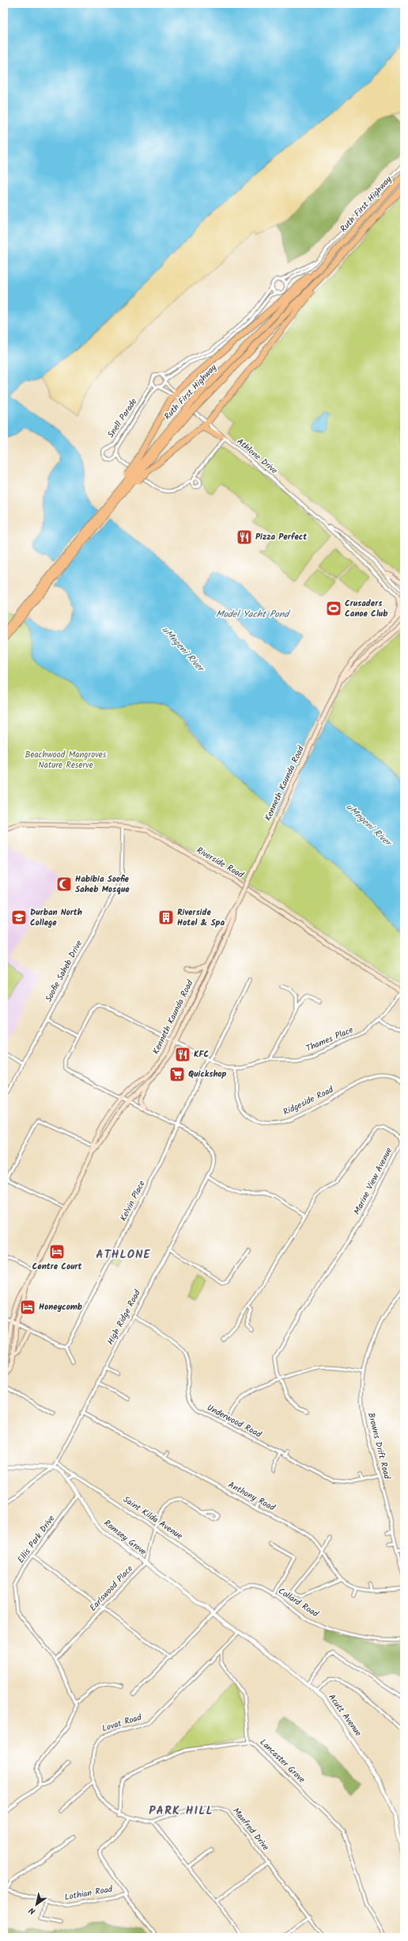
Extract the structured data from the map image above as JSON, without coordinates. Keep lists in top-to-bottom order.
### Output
{
  "streets": {
    "highway": ["Ruth First Highway"],
    "main road": ["Kenneth Kaunda Road", "Riverside Road"],
    "street": [
      "Snell Parade",
      "Athlone Drive",
      "Soofie Saheb Drive",
      "Thames Place",
      "Ridgeside Road",
      "Marine View Avenue",
      "Kelvin Place",
      "High Ridge Road",
      "Underwood Road",
      "Browns Drift Road",
      "Anthony Road",
      "Saint Kilda Avenue",
      "Romsey Grove",
      "Ellis Park Drive",
      "Earlswood Place",
      "Collard Road",
      "Acutt Avenue",
      "Lovat Road",
      "Lancaster Grove",
      "Manfred Drive",
      "Lothian Road"
    ]
  },
  "crossings": [
    ["Snell Parade", "Athlone Drive"],
    ["Kenneth Kaunda Road", "Thames Place"],
    ["Kenneth Kaunda Road", "High Ridge Road"],
    ["Riverside Road", "Soofie Saheb Drive"],
    ["Riverside Road", "Thames Place"],
    ["Thames Place", "Ridgeside Road"],
    ["Thames Place", "Kelvin Place"],
    ["Thames Place", "High Ridge Road"],
    ["Kelvin Place", "High Ridge Road"],
    ["High Ridge Road", "Underwood Road"],
    ["High Ridge Road", "Anthony Road"],
    ["High Ridge Road", "Saint Kilda Avenue"],
    ["High Ridge Road", "Romsey Grove"],
    ["Underwood Road", "Browns Drift Road"],
    ["Saint Kilda Avenue", "Earlswood Place"],
    ["Saint Kilda Avenue", "Collard Road"],
    ["Romsey Grove", "Ellis Park Drive"],
    ["Romsey Grove", "Earlswood Place"],
    ["Romsey Grove", "Acutt Avenue"],
    ["Ellis Park Drive", "Earlswood Place"],
    ["Acutt Avenue", "Lovat Road"],
    ["Lancaster Grove", "Manfred Drive"]
  ],
  "districts": ["ATHLONE", "PARK HILL"],
  "water": ["Model Yacht Pond", "uMngeni River"],
  "parks": ["Beachwood Mangroves Nature Reserve"],
  "places": {
    "restaurant": ["Pizza Perfect", "KFC"],
    "sports": ["Crusaders Canoe Club"],
    "mosque": ["Habibia Soofie Saheb Mosque"],
    "school or university": ["Durban North College"],
    "building": ["Riverside Hotel & Spa"],
    "supermarket": ["Quickshop"],
    "hotel": ["Centre Court", "Honeycomb"]
  },
  "north": "bottom left"
}
